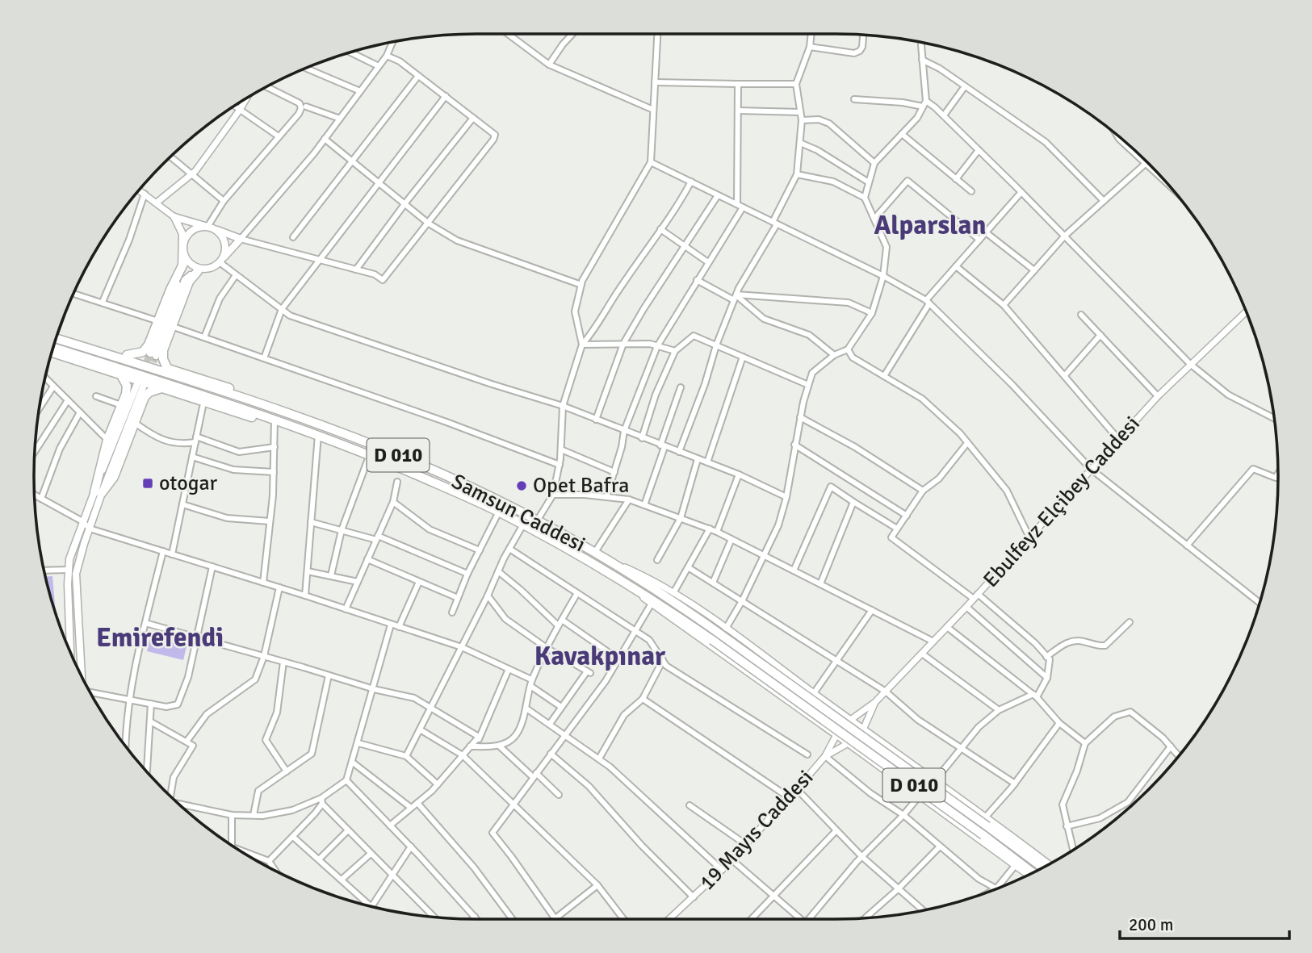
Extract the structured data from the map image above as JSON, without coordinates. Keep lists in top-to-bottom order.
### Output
{
  "streets": {
    "highway": ["D 010", "Samsun Caddesi"],
    "street": ["Ebulfeyz Elçibey Caddesi", "19 Mayıs Caddesi"]
  },
  "crossings": [
    ["D 010", "Ebulfeyz Elçibey Caddesi"],
    ["D 010", "Samsun Caddesi"],
    ["D 010", "19 Mayıs Caddesi"],
    ["Ebulfeyz Elçibey Caddesi", "Samsun Caddesi"],
    ["Ebulfeyz Elçibey Caddesi", "19 Mayıs Caddesi"],
    ["Samsun Caddesi", "19 Mayıs Caddesi"]
  ],
  "districts": ["Alparslan", "Emirefendi", "Kavakpınar"],
  "places": {
    "transit": ["otogar"],
    "other": ["Opet Bafra"]
  },
  "scale_bar": "200 m"
}
